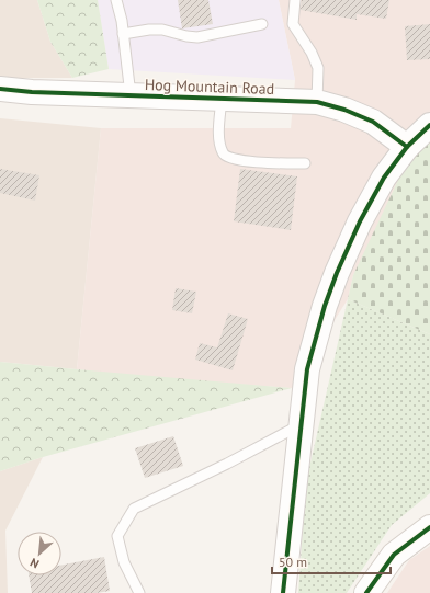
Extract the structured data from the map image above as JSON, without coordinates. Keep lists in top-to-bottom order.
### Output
{
  "streets": {
    "street": ["Hog Mountain Road"]
  },
  "scale_bar": "50 m",
  "north": "bottom left"
}
